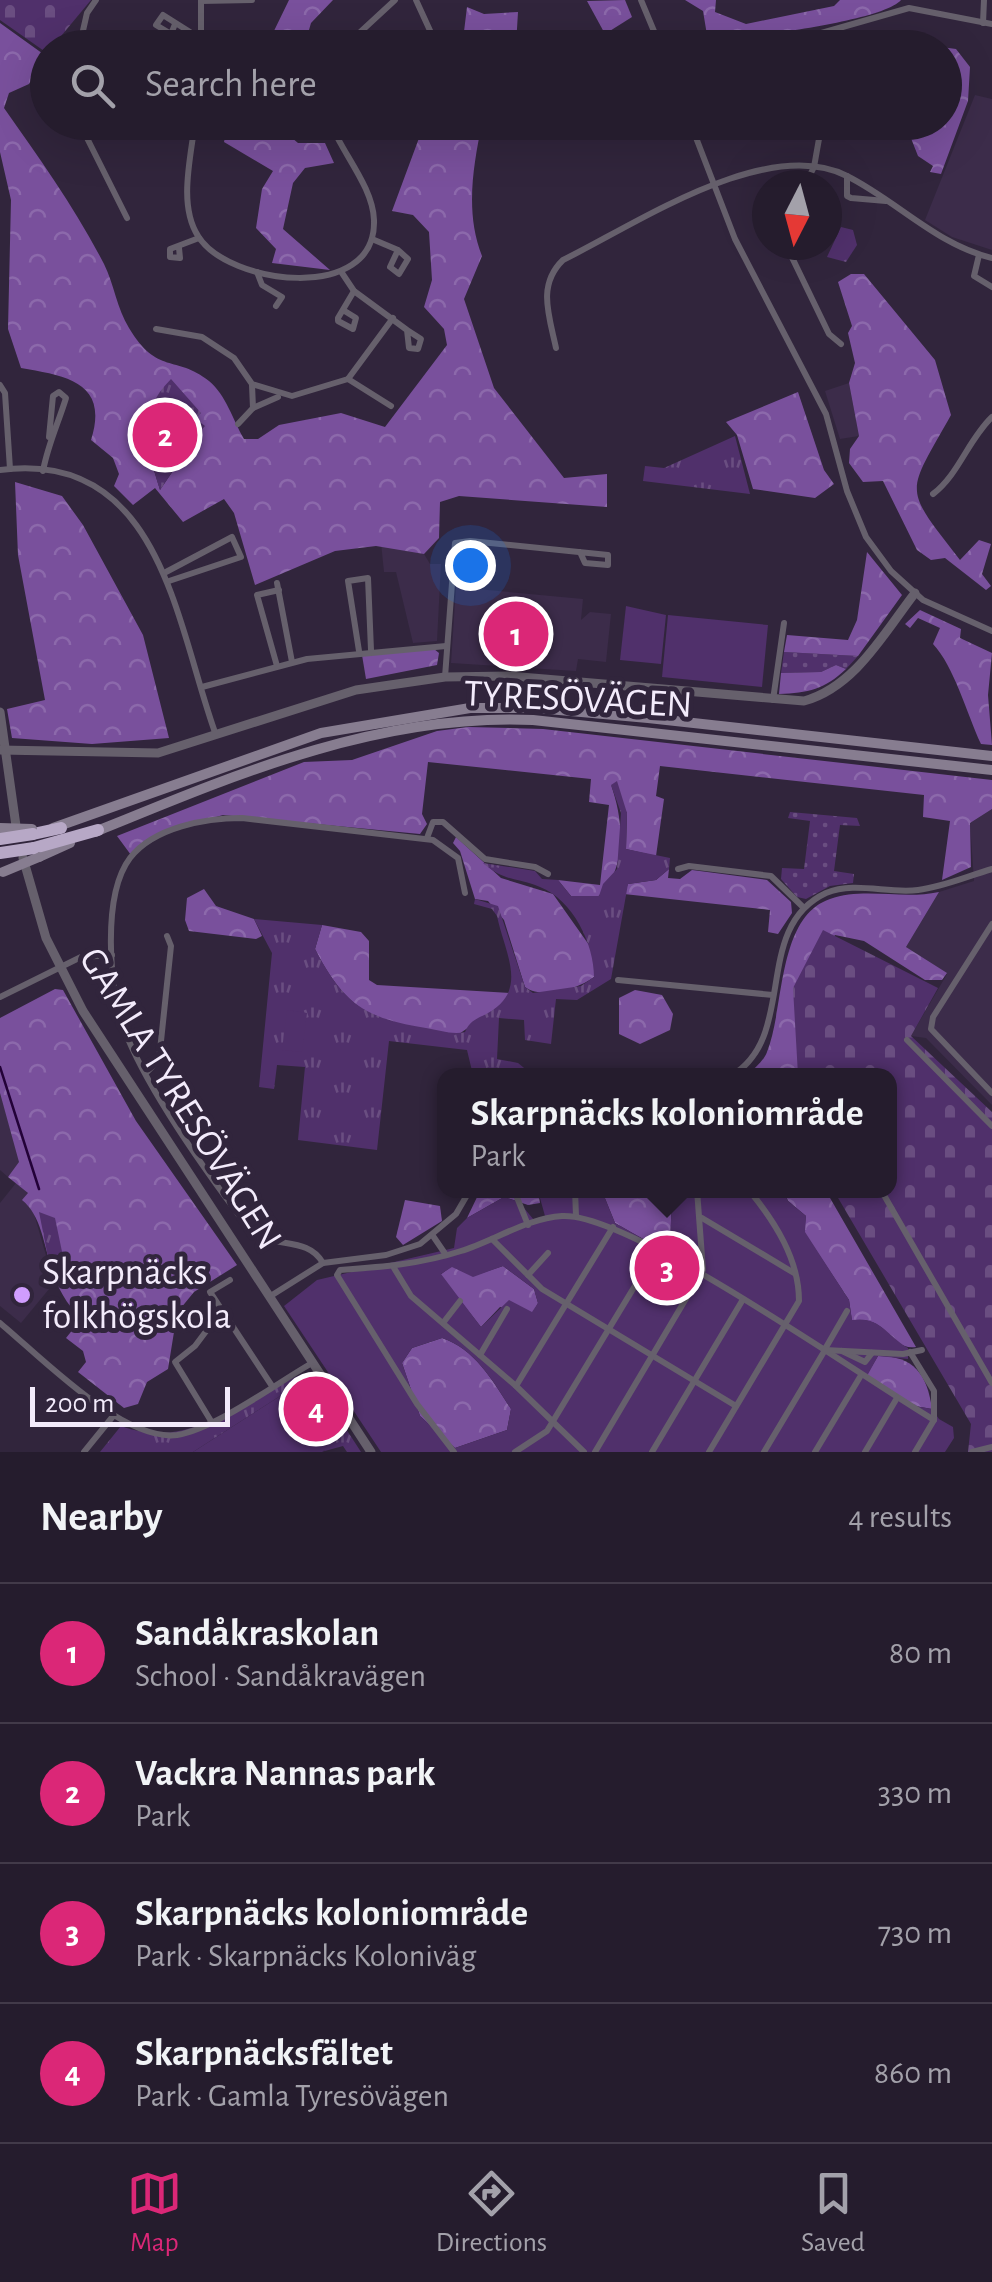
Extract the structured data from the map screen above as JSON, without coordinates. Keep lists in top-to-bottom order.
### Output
{
  "streets": {
    "highway": ["TYRESÖVÄGEN"],
    "street": ["GAMLA TYRESÖVÄGEN"]
  },
  "places": ["Skarpnäcks folkhögskola"],
  "scale_bar": "200 m",
  "north": "bottom",
  "page": {
    "search": "Search here",
    "pins": [
      "2",
      "1",
      "3",
      "4"
    ],
    "popup": ["Skarpnäcks koloniområde", "Park"],
    "scale": "200 m",
    "heading": ["Nearby", "4 results"],
    "list": [
      {
        "mark": "1",
        "name": "Sandåkraskolan",
        "note": "School · Sandåkravägen",
        "value": "80 m"
      },
      {
        "mark": "2",
        "name": "Vackra Nannas park",
        "note": "Park",
        "value": "330 m"
      },
      {
        "mark": "3",
        "name": "Skarpnäcks koloniområde",
        "note": "Park · Skarpnäcks Koloniväg",
        "value": "730 m"
      },
      {
        "mark": "4",
        "name": "Skarpnäcksfältet",
        "note": "Park · Gamla Tyresövägen",
        "value": "860 m"
      }
    ],
    "nav": ["Map", "Directions", "Saved"]
  }
}
